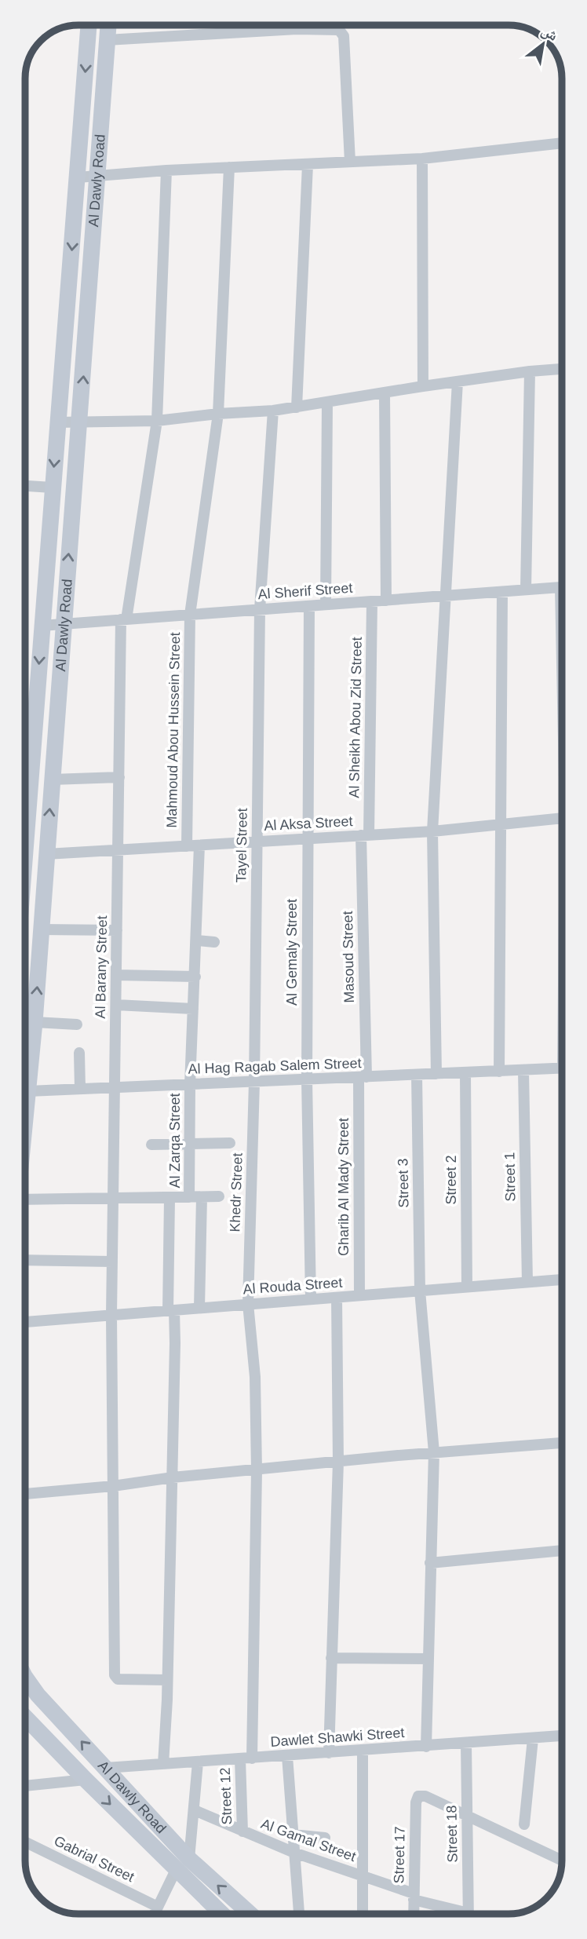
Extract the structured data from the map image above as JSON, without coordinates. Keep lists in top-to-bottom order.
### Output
{
  "streets": {
    "street": [
      "Al Dawly Road",
      "Al Sherif Street",
      "Al Sheikh Abou Zid Street",
      "Mahmoud Abou Hussein Street",
      "Al Aksa Street",
      "Tayel Street",
      "Al Gemaly Street",
      "Masoud Street",
      "Al Barany Street",
      "Al Hag Ragab Salem Street",
      "Al Zarqa Street",
      "Street 1",
      "Street 2",
      "Street 3",
      "Gharib Al Mady Street",
      "Khedr Street",
      "Al Rouda Street",
      "Dawlet Shawki Street",
      "Street 12",
      "Street 18",
      "Al Gamal Street",
      "Street 17",
      "Gabrial Street"
    ]
  },
  "crossings": [
    ["Al Dawly Road", "Al Sherif Street"],
    ["Al Dawly Road", "Al Aksa Street"],
    ["Al Dawly Road", "Dawlet Shawki Street"],
    ["Al Sherif Street", "Al Sheikh Abou Zid Street"],
    ["Al Sherif Street", "Mahmoud Abou Hussein Street"],
    ["Al Sherif Street", "Tayel Street"],
    ["Al Sherif Street", "Al Gemaly Street"],
    ["Al Sherif Street", "Al Barany Street"],
    ["Al Sheikh Abou Zid Street", "Al Aksa Street"],
    ["Al Sheikh Abou Zid Street", "Masoud Street"],
    ["Mahmoud Abou Hussein Street", "Al Aksa Street"],
    ["Al Aksa Street", "Tayel Street"],
    ["Al Aksa Street", "Al Gemaly Street"],
    ["Al Aksa Street", "Masoud Street"],
    ["Al Aksa Street", "Al Barany Street"],
    ["Tayel Street", "Al Hag Ragab Salem Street"],
    ["Tayel Street", "Khedr Street"],
    ["Al Gemaly Street", "Al Hag Ragab Salem Street"],
    ["Al Gemaly Street", "Al Rouda Street"],
    ["Masoud Street", "Al Hag Ragab Salem Street"],
    ["Masoud Street", "Gharib Al Mady Street"],
    ["Al Barany Street", "Al Hag Ragab Salem Street"],
    ["Al Barany Street", "Al Rouda Street"],
    ["Al Hag Ragab Salem Street", "Al Zarqa Street"],
    ["Al Hag Ragab Salem Street", "Street 1"],
    ["Al Hag Ragab Salem Street", "Street 2"],
    ["Al Hag Ragab Salem Street", "Street 3"],
    ["Al Hag Ragab Salem Street", "Gharib Al Mady Street"],
    ["Al Hag Ragab Salem Street", "Khedr Street"],
    ["Street 1", "Al Rouda Street"],
    ["Street 2", "Al Rouda Street"],
    ["Street 3", "Al Rouda Street"],
    ["Street 3", "Dawlet Shawki Street"],
    ["Gharib Al Mady Street", "Al Rouda Street"],
    ["Khedr Street", "Al Rouda Street"],
    ["Khedr Street", "Street 12"],
    ["Dawlet Shawki Street", "Street 12"],
    ["Dawlet Shawki Street", "Street 18"],
    ["Street 12", "Al Gamal Street"],
    ["Street 18", "Street 17"],
    ["Al Gamal Street", "Street 17"]
  ],
  "north": "top right"
}
